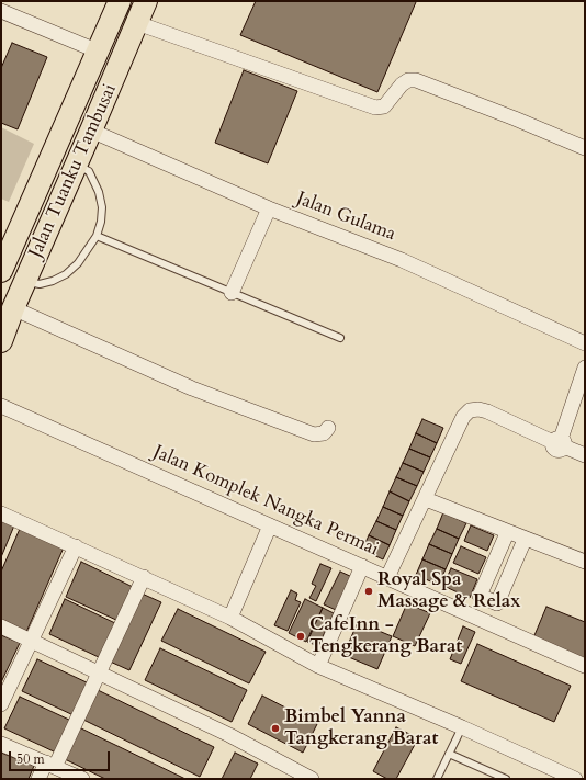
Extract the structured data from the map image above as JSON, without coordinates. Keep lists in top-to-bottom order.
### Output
{
  "streets": {
    "main road": ["Jalan Tuanku Tambusai"],
    "street": ["Jalan Gulama", "Jalan Komplek Nangka Permai"]
  },
  "crossings": [
    ["Jalan Tuanku Tambusai", "Jalan Gulama"]
  ],
  "places": ["Royal Spa Massage & Relax", "CafeInn - Tengkerang Barat", "Bimbel Yanna Tangkerang Barat"],
  "scale_bar": "50 m"
}
